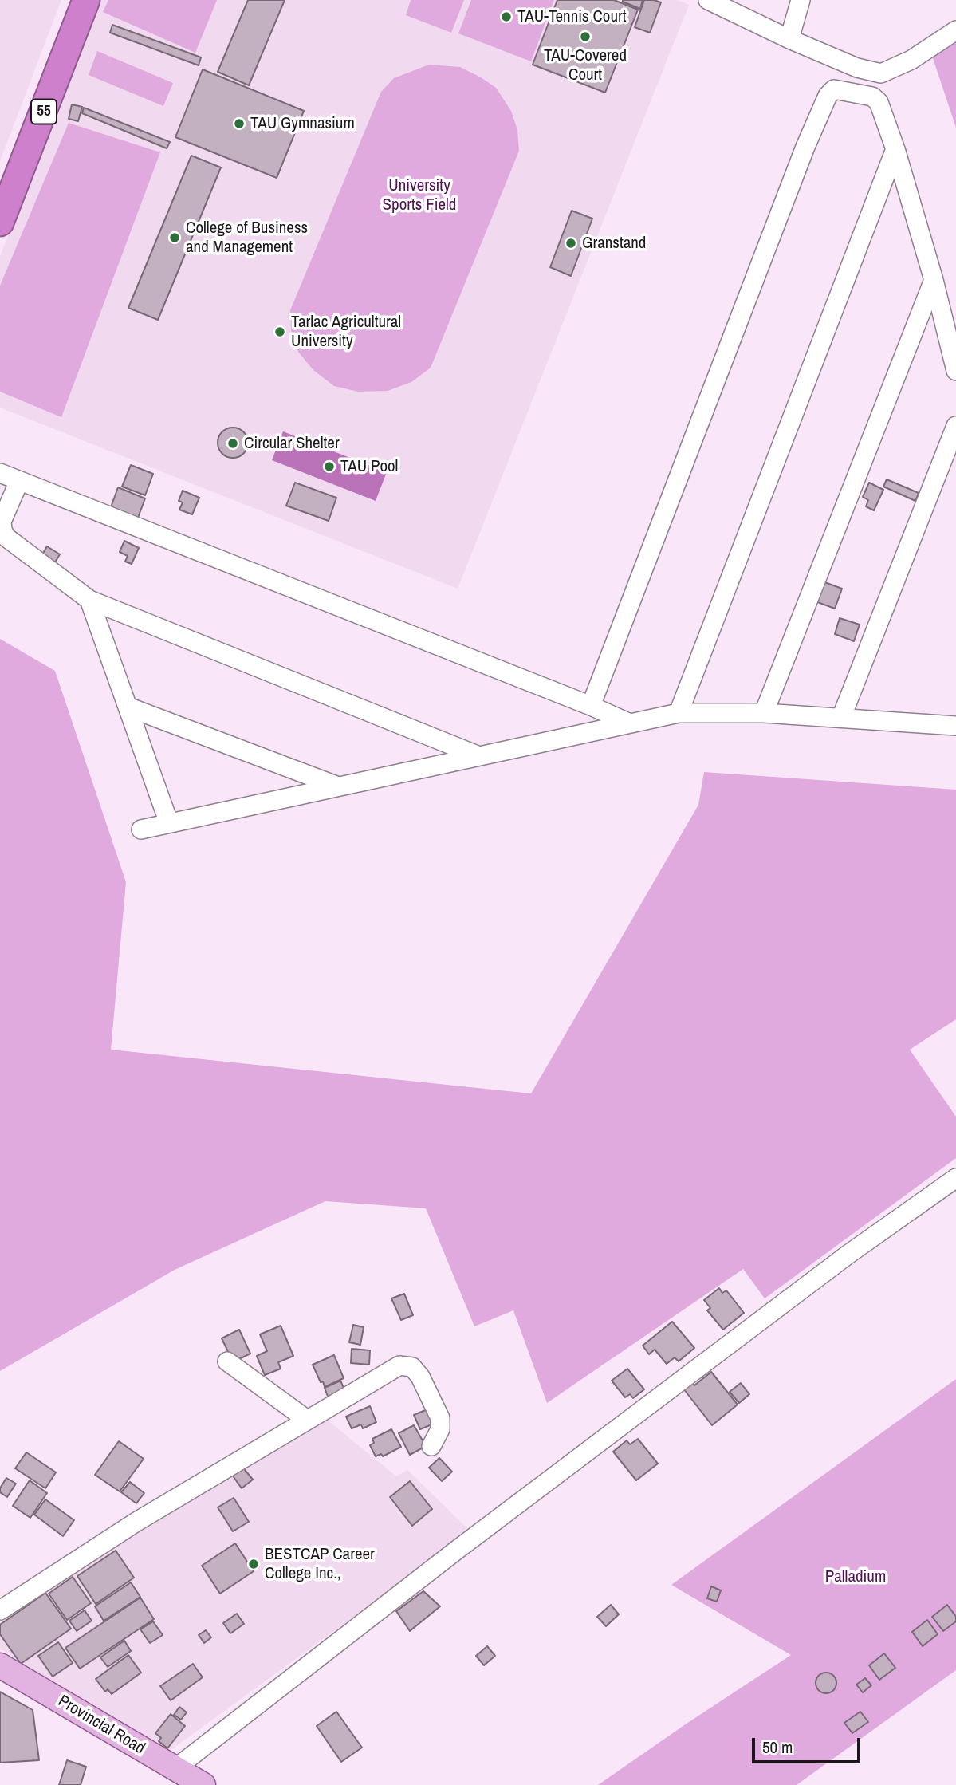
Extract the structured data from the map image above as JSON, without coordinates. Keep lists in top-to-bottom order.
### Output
{
  "streets": {
    "highway": ["55"],
    "main road": ["Provincial Road"]
  },
  "parks": ["University Sports Field", "Palladium"],
  "places": [
    "TAU-Tennis Court",
    "TAU-Covered Court",
    "TAU Gymnasium",
    "College of Business and Management",
    "Granstand",
    "Tarlac Agricultural University",
    "Circular Shelter",
    "TAU Pool",
    "BESTCAP Career College Inc.,"
  ],
  "scale_bar": "50 m"
}
